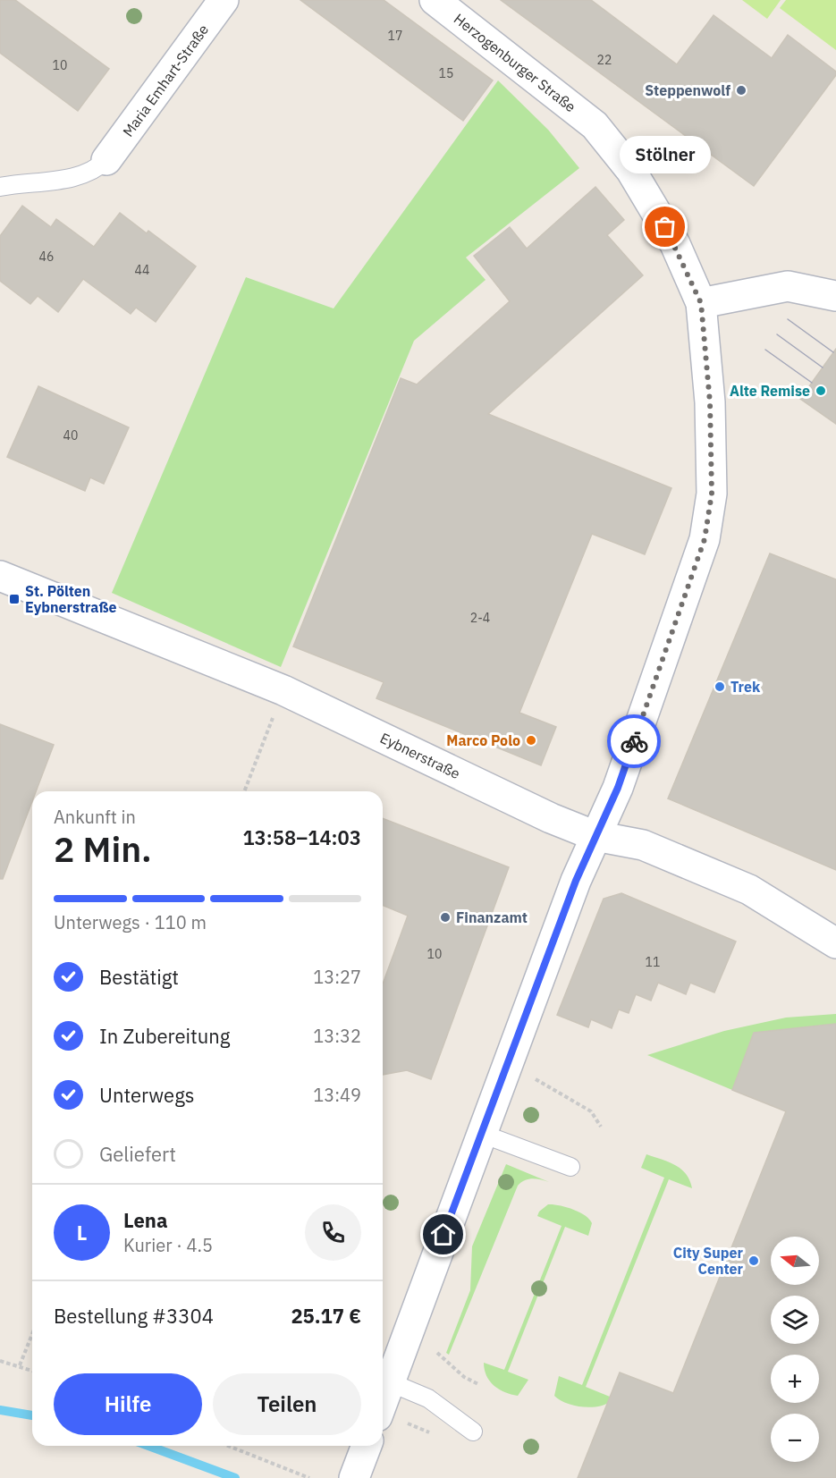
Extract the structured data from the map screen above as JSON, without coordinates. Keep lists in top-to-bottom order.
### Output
{
  "streets": {
    "street": ["Herzogenburger Straße", "Maria Emhart-Straße", "Eybnerstraße"]
  },
  "crossings": [
    ["Herzogenburger Straße", "Eybnerstraße"]
  ],
  "places": {
    "other": [
      "Steppenwolf",
      "Stölner",
      "Alte Remise",
      "Trek",
      "Marco Polo",
      "Finanzamt",
      "City Super Center"
    ],
    "transit": ["St. Pölten Eybnerstraße"]
  },
  "house_numbers": [
    "17",
    "22",
    "10",
    "15",
    "46",
    "44",
    "40",
    "2-4",
    "10",
    "11"
  ],
  "north": "left",
  "page": {
    "bubble": "Stölner",
    "heading": ["2 Min.", "Ankunft in", "13:58–14:03"],
    "panel": [
      "Lena",
      "Kurier · 4.5",
      "Bestellung #3304",
      "25.17 €"
    ],
    "bar": "Unterwegs · 110 m",
    "list": [
      ["Bestätigt", "13:27"],
      ["In Zubereitung", "13:32"],
      ["Unterwegs", "13:49"],
      "Geliefert"
    ],
    "round": "L",
    "map_buttons": ["+", "−"],
    "buttons": ["Hilfe", "Teilen"]
  }
}
